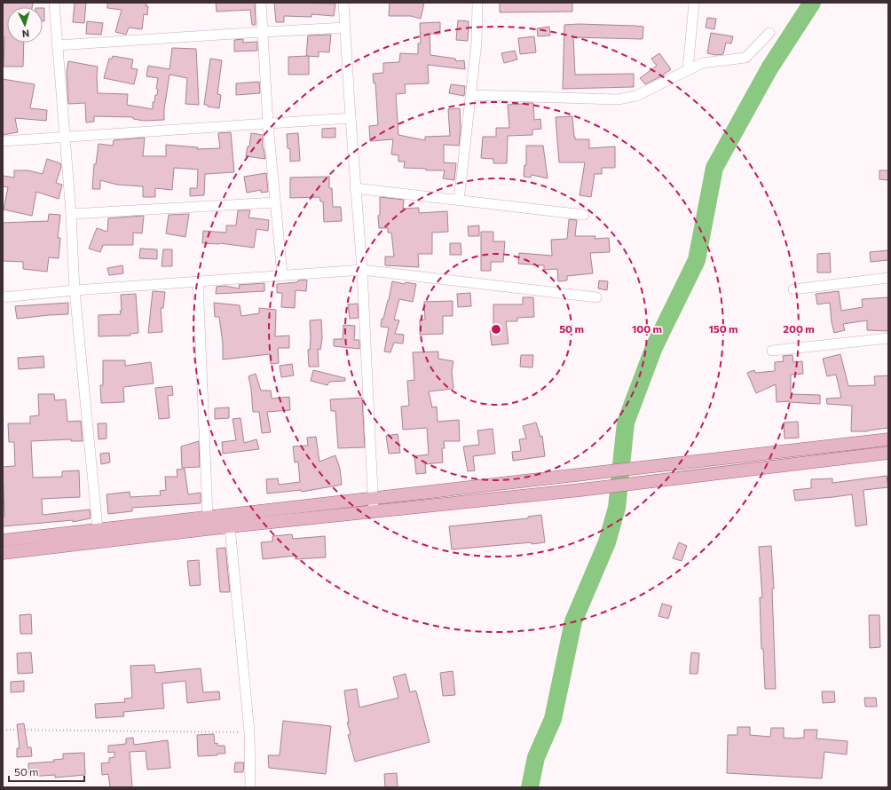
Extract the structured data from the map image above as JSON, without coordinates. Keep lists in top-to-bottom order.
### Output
{
  "scale_bar": "50 m",
  "north": "bottom",
  "rings": [
    "50 m",
    "100 m",
    "150 m",
    "200 m"
  ]
}
